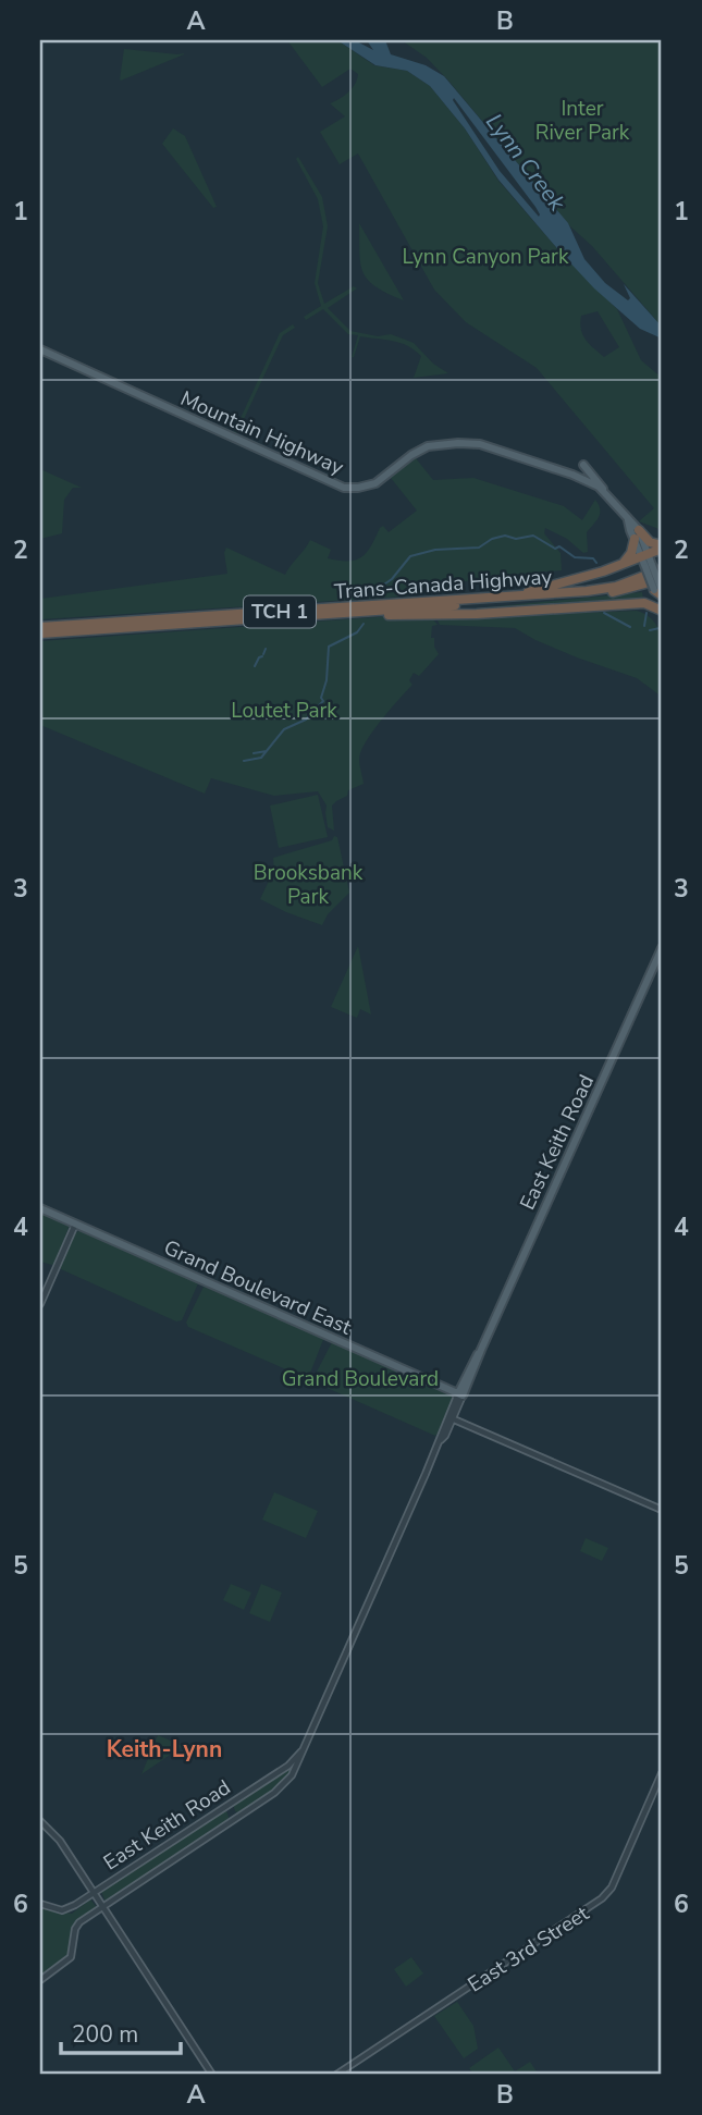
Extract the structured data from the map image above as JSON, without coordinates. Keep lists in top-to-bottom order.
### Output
{
  "streets": {
    "highway": ["Trans-Canada Highway", "TCH 1"],
    "main road": ["Mountain Highway", "East Keith Road", "Grand Boulevard East"],
    "street": ["East 3rd Street"]
  },
  "crossings": [
    ["Mountain Highway", "Trans-Canada Highway"],
    ["East Keith Road", "Grand Boulevard East"]
  ],
  "districts": ["Keith-Lynn"],
  "water": ["Lynn Creek"],
  "parks": [
    "Inter River Park",
    "Lynn Canyon Park",
    "Loutet Park",
    "Brooksbank Park",
    "Grand Boulevard"
  ],
  "scale_bar": "200 m",
  "grid": {
    "columns": ["A", "B"],
    "rows": [
      "1",
      "2",
      "3",
      "4",
      "5",
      "6"
    ]
  }
}
